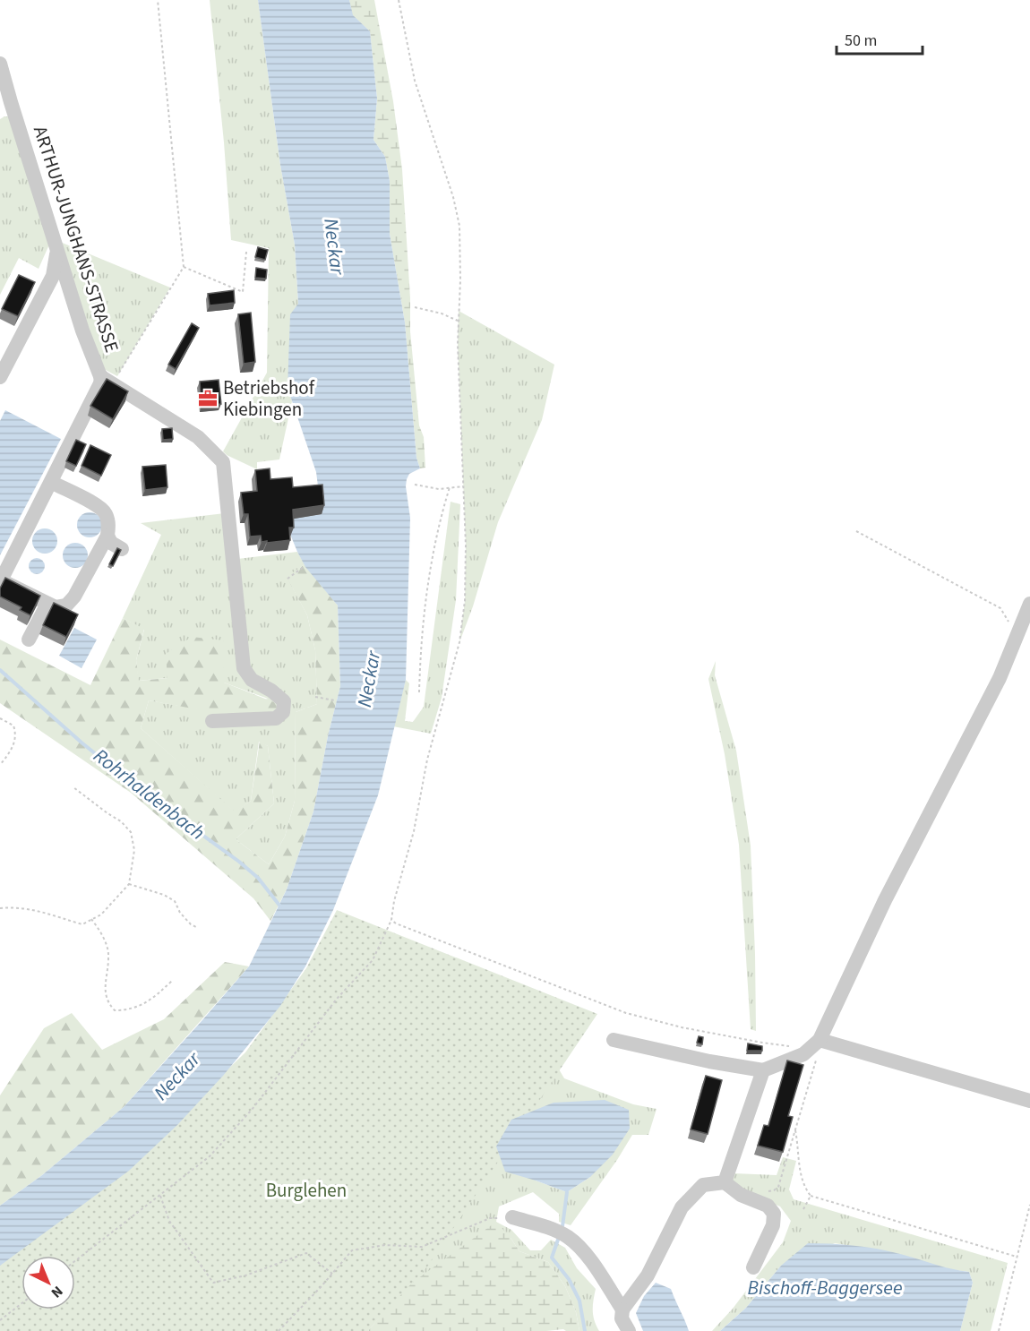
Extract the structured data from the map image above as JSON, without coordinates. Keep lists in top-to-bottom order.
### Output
{
  "streets": {
    "street": ["ARTHUR-JUNGHANS-STRASSE"]
  },
  "water": ["Neckar", "Rohrhaldenbach", "Bischoff-Baggersee"],
  "parks": ["Burglehen"],
  "places": {
    "office": ["Betriebshof Kiebingen"]
  },
  "scale_bar": "50 m",
  "north": "bottom right"
}
